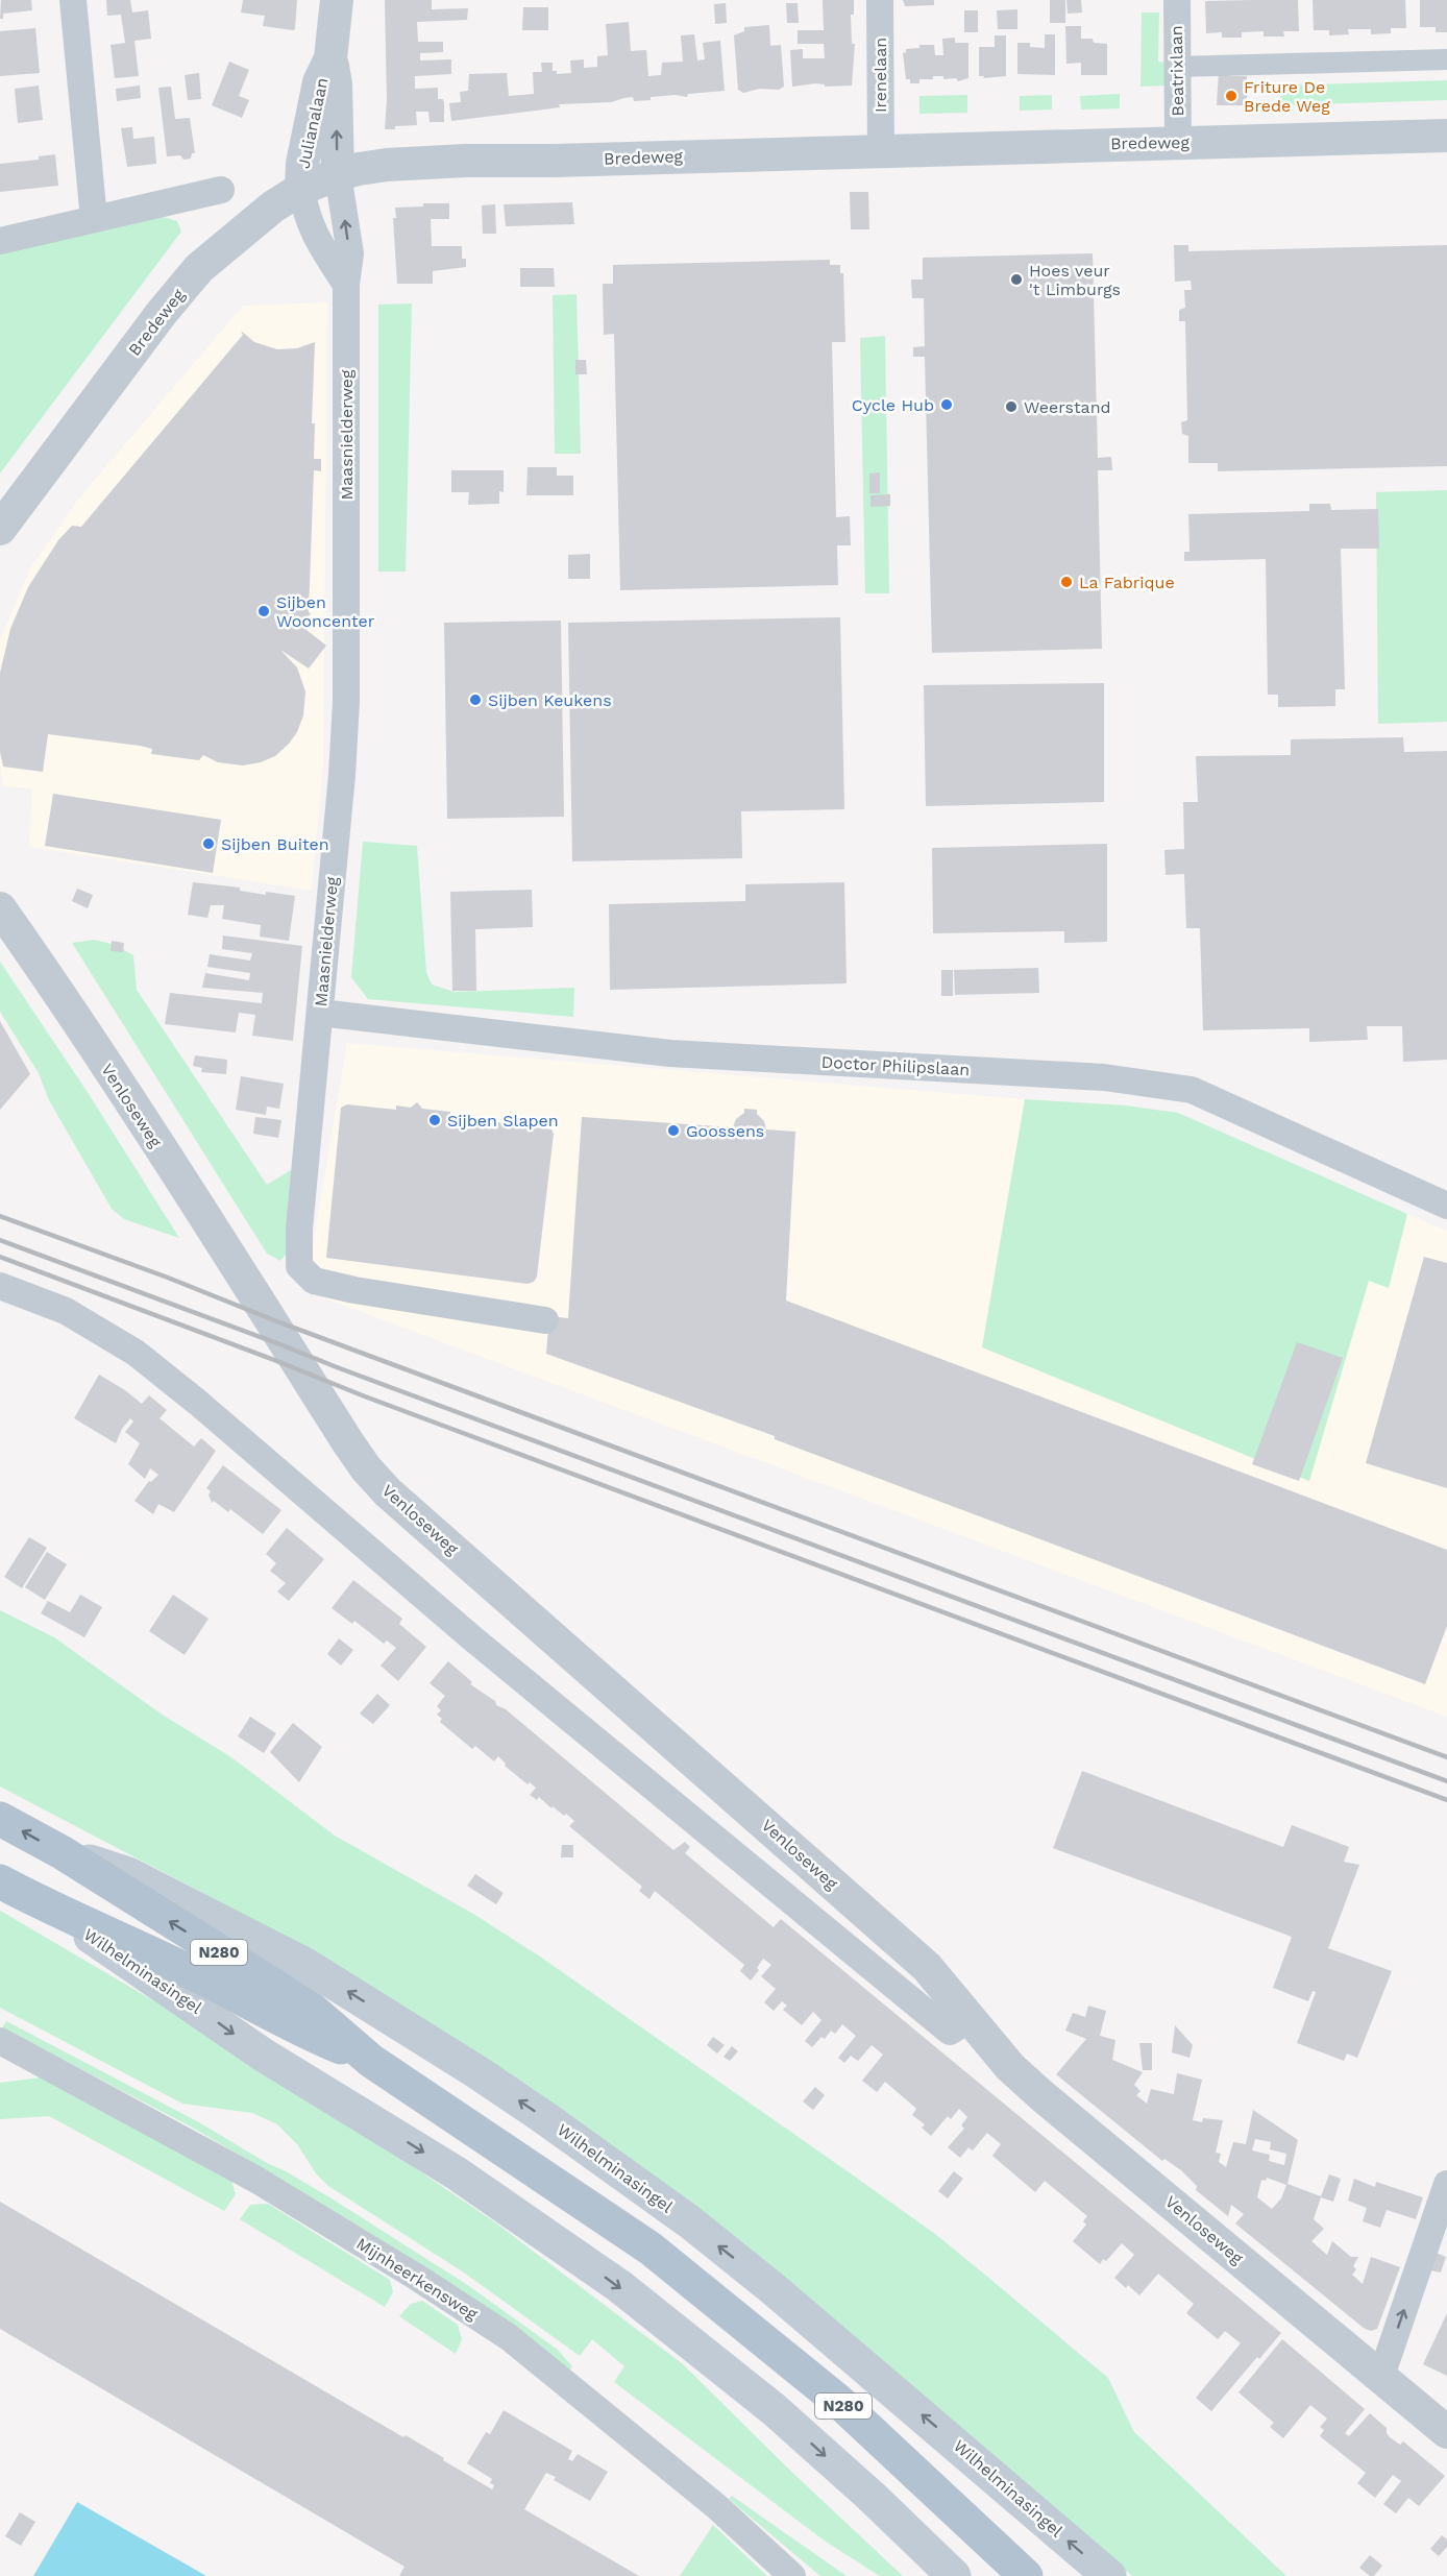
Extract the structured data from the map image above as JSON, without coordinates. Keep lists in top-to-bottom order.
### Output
{
  "streets": {
    "main road": ["N280", "Wilhelminasingel"],
    "street": [
      "Beatrixlaan",
      "Irenelaan",
      "Julianalaan",
      "Bredeweg",
      "Maasnielderweg",
      "Doctor Philipslaan",
      "Venloseweg",
      "Mijnheerkensweg"
    ]
  },
  "crossings": [
    ["Beatrixlaan", "Bredeweg"],
    ["Irenelaan", "Bredeweg"],
    ["Julianalaan", "Bredeweg"],
    ["Julianalaan", "Maasnielderweg"],
    ["Bredeweg", "Maasnielderweg"],
    ["Maasnielderweg", "Doctor Philipslaan"]
  ],
  "places": [
    "Friture De Brede Weg",
    "Hoes veur 't Limburgs",
    "Cycle Hub",
    "Weerstand",
    "La Fabrique",
    "Sijben Wooncenter",
    "Sijben Keukens",
    "Sijben Buiten",
    "Sijben Slapen",
    "Goossens"
  ]
}
